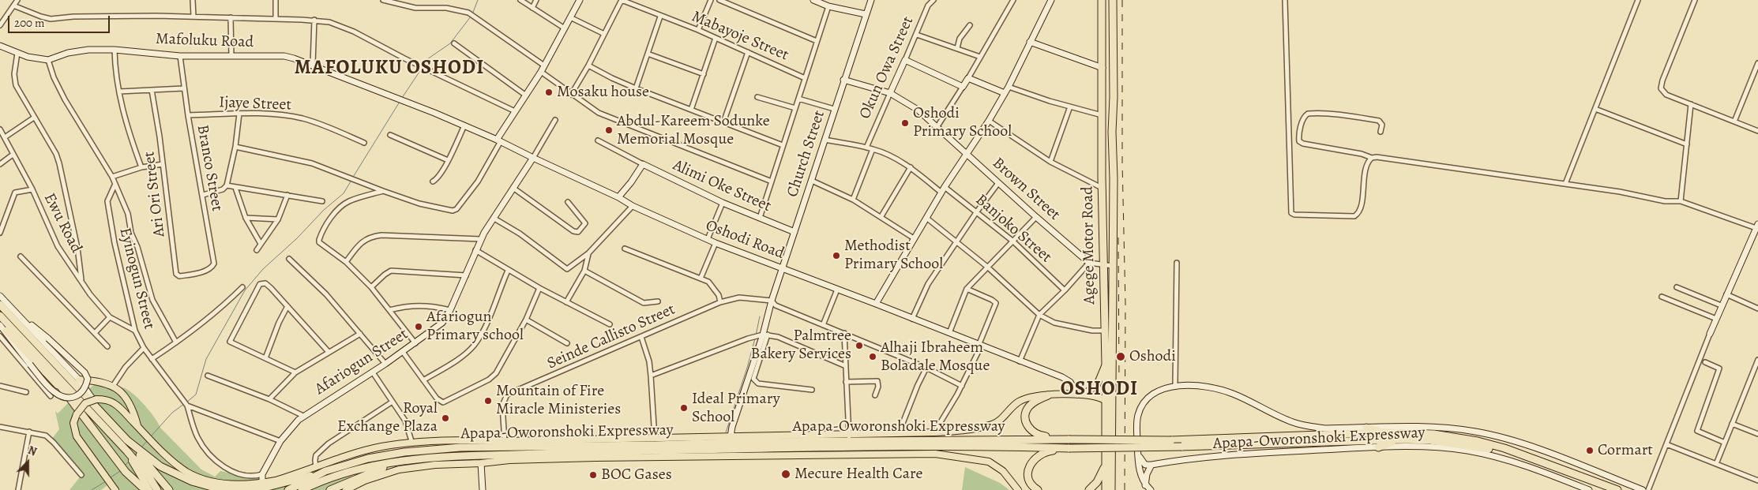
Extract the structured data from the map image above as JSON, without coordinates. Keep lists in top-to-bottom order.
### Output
{
  "streets": {
    "highway": ["Agege Motor Road", "Apapa-Oworonshoki Expressway"],
    "street": [
      "Mabayoje Street",
      "Mafoluku Road",
      "Okun Owa Street",
      "Ijaye Street",
      "Church Street",
      "Branco Street",
      "Alimi Oke Street",
      "Brown Street",
      "Ari Ori Street",
      "Ewu Road",
      "Banjoko Street",
      "Oshodi Road",
      "Eyinogun Street",
      "Seinde Callisto Street",
      "Afariogun Street"
    ]
  },
  "crossings": [
    ["Mafoluku Road", "Branco Street"],
    ["Mafoluku Road", "Oshodi Road"],
    ["Okun Owa Street", "Brown Street"],
    ["Okun Owa Street", "Banjoko Street"],
    ["Ijaye Street", "Branco Street"],
    ["Church Street", "Alimi Oke Street"],
    ["Church Street", "Brown Street"],
    ["Church Street", "Banjoko Street"],
    ["Church Street", "Oshodi Road"],
    ["Church Street", "Seinde Callisto Street"],
    ["Church Street", "Apapa-Oworonshoki Expressway"],
    ["Branco Street", "Ari Ori Street"],
    ["Ewu Road", "Eyinogun Street"],
    ["Oshodi Road", "Afariogun Street"],
    ["Oshodi Road", "Apapa-Oworonshoki Expressway"],
    ["Agege Motor Road", "Apapa-Oworonshoki Expressway"],
    ["Eyinogun Street", "Afariogun Street"],
    ["Seinde Callisto Street", "Apapa-Oworonshoki Expressway"],
    ["Afariogun Street", "Apapa-Oworonshoki Expressway"]
  ],
  "districts": ["MAFOLUKU OSHODI", "OSHODI"],
  "places": [
    "Mosaku house",
    "Oshodi Primary School",
    "Abdul-Kareem Sodunke Memorial Mosque",
    "Methodist Primary School",
    "Afariogun Primary school",
    "Palmtree Bakery Services",
    "Alhaji Ibraheem Boladale Mosque",
    "Oshodi",
    "Mountain of Fire Miracle Ministeries",
    "Ideal Primary School",
    "Royal Exchange Plaza",
    "Cormart",
    "Mecure Health Care",
    "BOC Gases"
  ],
  "scale_bar": "200 m",
  "north": "top"
}
